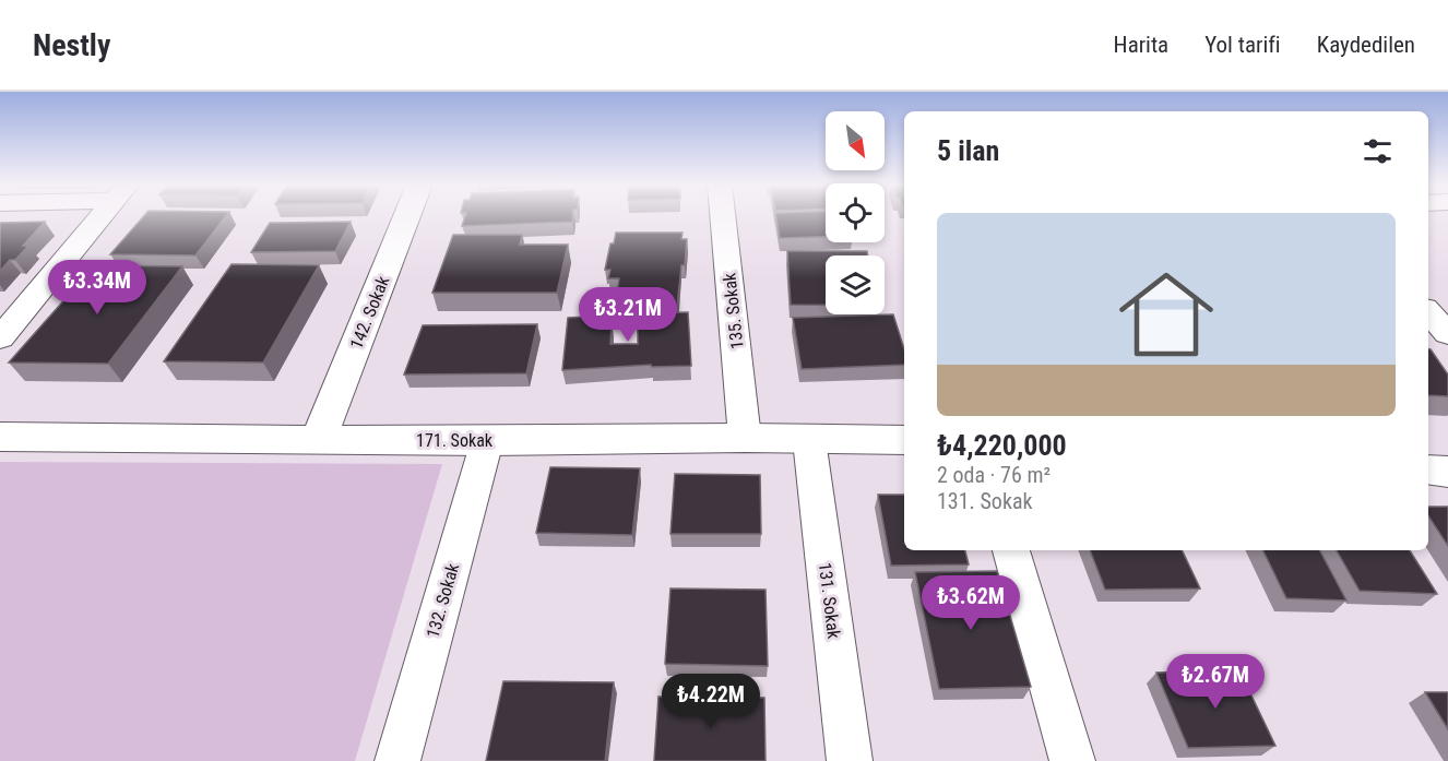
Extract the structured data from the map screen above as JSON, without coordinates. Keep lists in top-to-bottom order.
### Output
{
  "streets": {
    "street": [
      "135. Sokak",
      "142. Sokak",
      "171. Sokak",
      "132. Sokak",
      "131. Sokak"
    ]
  },
  "crossings": [
    ["135. Sokak", "171. Sokak"],
    ["142. Sokak", "171. Sokak"],
    ["171. Sokak", "132. Sokak"],
    ["171. Sokak", "131. Sokak"]
  ],
  "north": "bottom right",
  "page": {
    "header": "Nestly",
    "nav": ["Harita", "Yol tarifi", "Kaydedilen"],
    "heading": "5 ilan",
    "list": [
      {
        "name": "₺4,220,000",
        "note": "2 oda · 76 m² · 131. Sokak"
      }
    ],
    "price": [
      "₺3.34M",
      "₺3.21M",
      "₺3.62M",
      "₺2.67M",
      "₺4.22M"
    ]
  }
}
